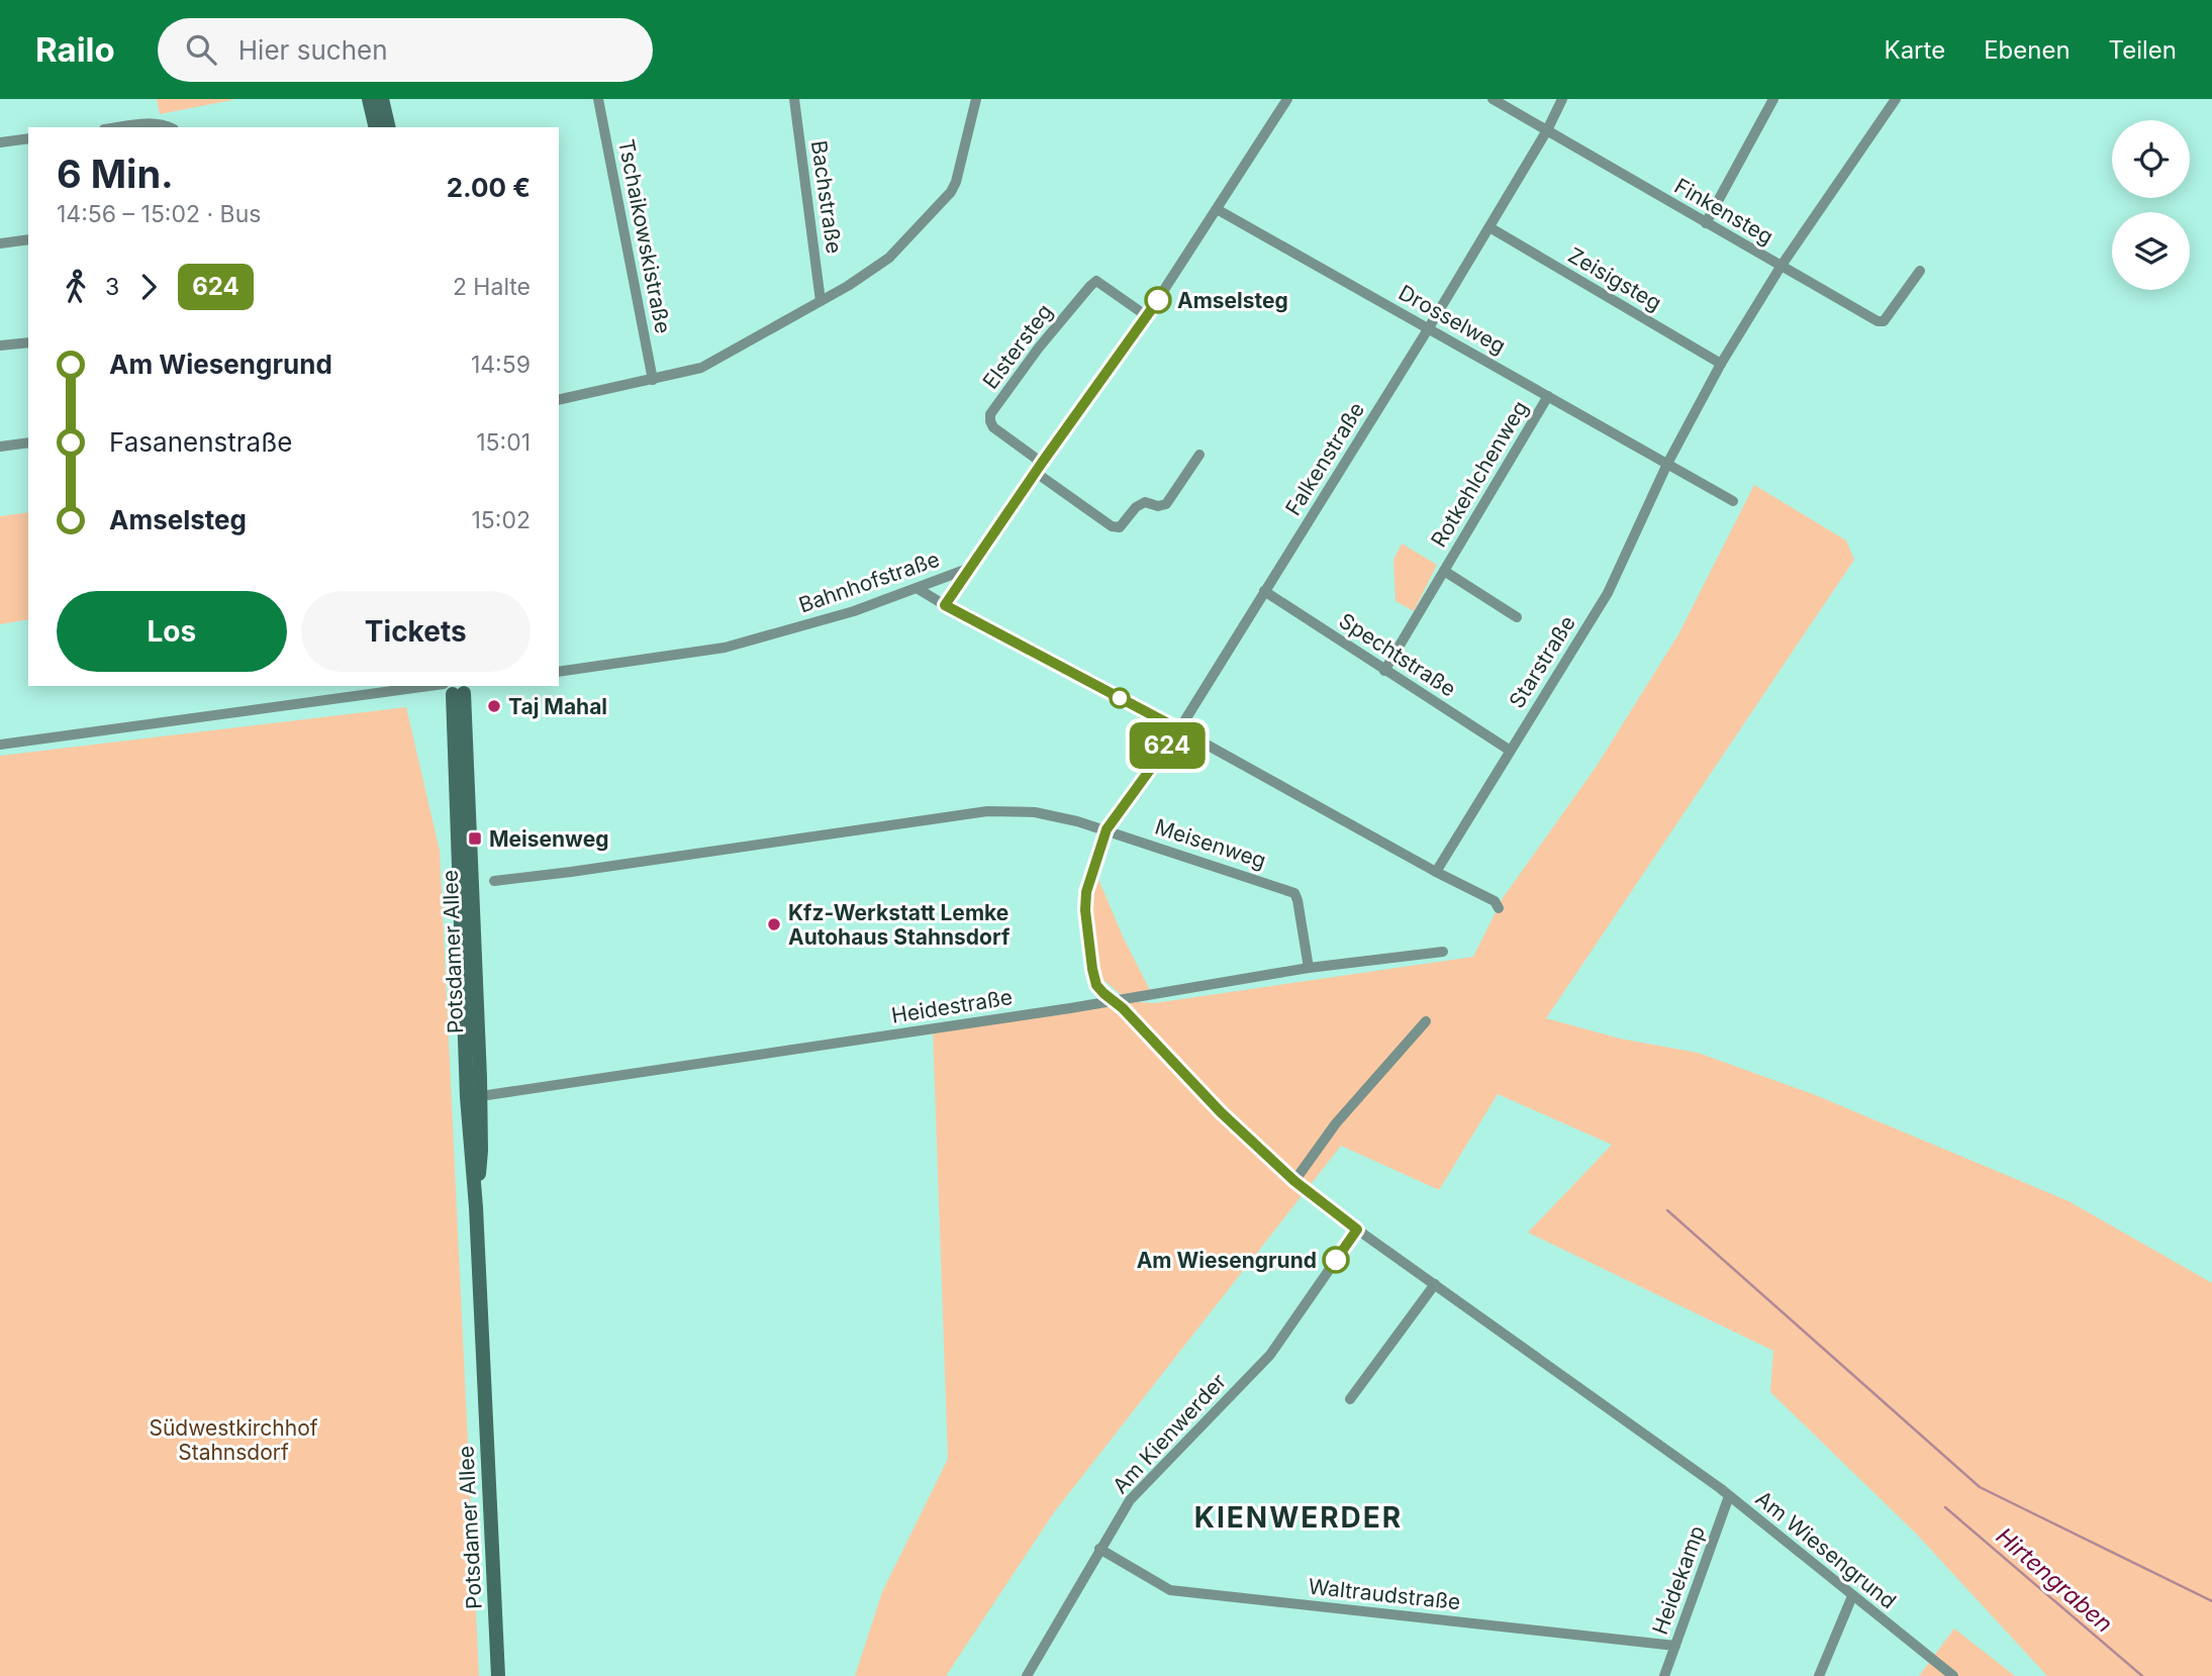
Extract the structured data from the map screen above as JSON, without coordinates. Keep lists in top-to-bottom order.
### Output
{
  "streets": {
    "street": [
      "Bachstraße",
      "Finkensteg",
      "Tschaikowskistraße",
      "Zeisigsteg",
      "Drosselweg",
      "Elstersteg",
      "Falkenstraße",
      "Rotkehlchenweg",
      "Bahnhofstraße",
      "Spechtstraße",
      "Starstraße",
      "Meisenweg",
      "Potsdamer Allee",
      "Heidestraße",
      "Am Kienwerder",
      "Am Wiesengrund",
      "Heidekamp",
      "Waltraudstraße"
    ]
  },
  "crossings": [
    ["Finkensteg", "Falkenstraße"],
    ["Finkensteg", "Starstraße"],
    ["Zeisigsteg", "Falkenstraße"],
    ["Zeisigsteg", "Starstraße"],
    ["Drosselweg", "Falkenstraße"],
    ["Drosselweg", "Rotkehlchenweg"],
    ["Drosselweg", "Bahnhofstraße"],
    ["Drosselweg", "Starstraße"],
    ["Elstersteg", "Bahnhofstraße"],
    ["Falkenstraße", "Spechtstraße"],
    ["Falkenstraße", "Meisenweg"],
    ["Falkenstraße", "Heidestraße"],
    ["Falkenstraße", "Am Wiesengrund"],
    ["Rotkehlchenweg", "Spechtstraße"],
    ["Spechtstraße", "Starstraße"],
    ["Meisenweg", "Heidestraße"],
    ["Potsdamer Allee", "Heidestraße"],
    ["Heidestraße", "Am Wiesengrund"],
    ["Am Kienwerder", "Am Wiesengrund"],
    ["Am Kienwerder", "Waltraudstraße"],
    ["Am Wiesengrund", "Heidekamp"],
    ["Heidekamp", "Waltraudstraße"]
  ],
  "districts": ["KIENWERDER"],
  "water": ["Hirtengraben"],
  "parks": ["Südwestkirchhof Stahnsdorf"],
  "places": {
    "other": [
      "Amselsteg",
      "Taj Mahal",
      "Kfz-Werkstatt Lemke Autohaus Stahnsdorf",
      "Am Wiesengrund"
    ],
    "transit": ["Meisenweg"]
  },
  "lines": ["bus line 624"],
  "page": {
    "header": "Railo",
    "search": "Hier suchen",
    "nav": ["Karte", "Ebenen", "Teilen"],
    "on_map": "624",
    "heading": ["6 Min.", "14:56 – 15:02 · Bus", "2.00 €"],
    "legs": ["3", "624", "2 Halte"],
    "list": [
      {
        "name": "Am Wiesengrund",
        "value": "14:59"
      },
      {
        "name": "Fasanenstraße",
        "value": "15:01"
      },
      {
        "name": "Amselsteg",
        "value": "15:02"
      }
    ],
    "buttons": ["Los", "Tickets"]
  }
}
